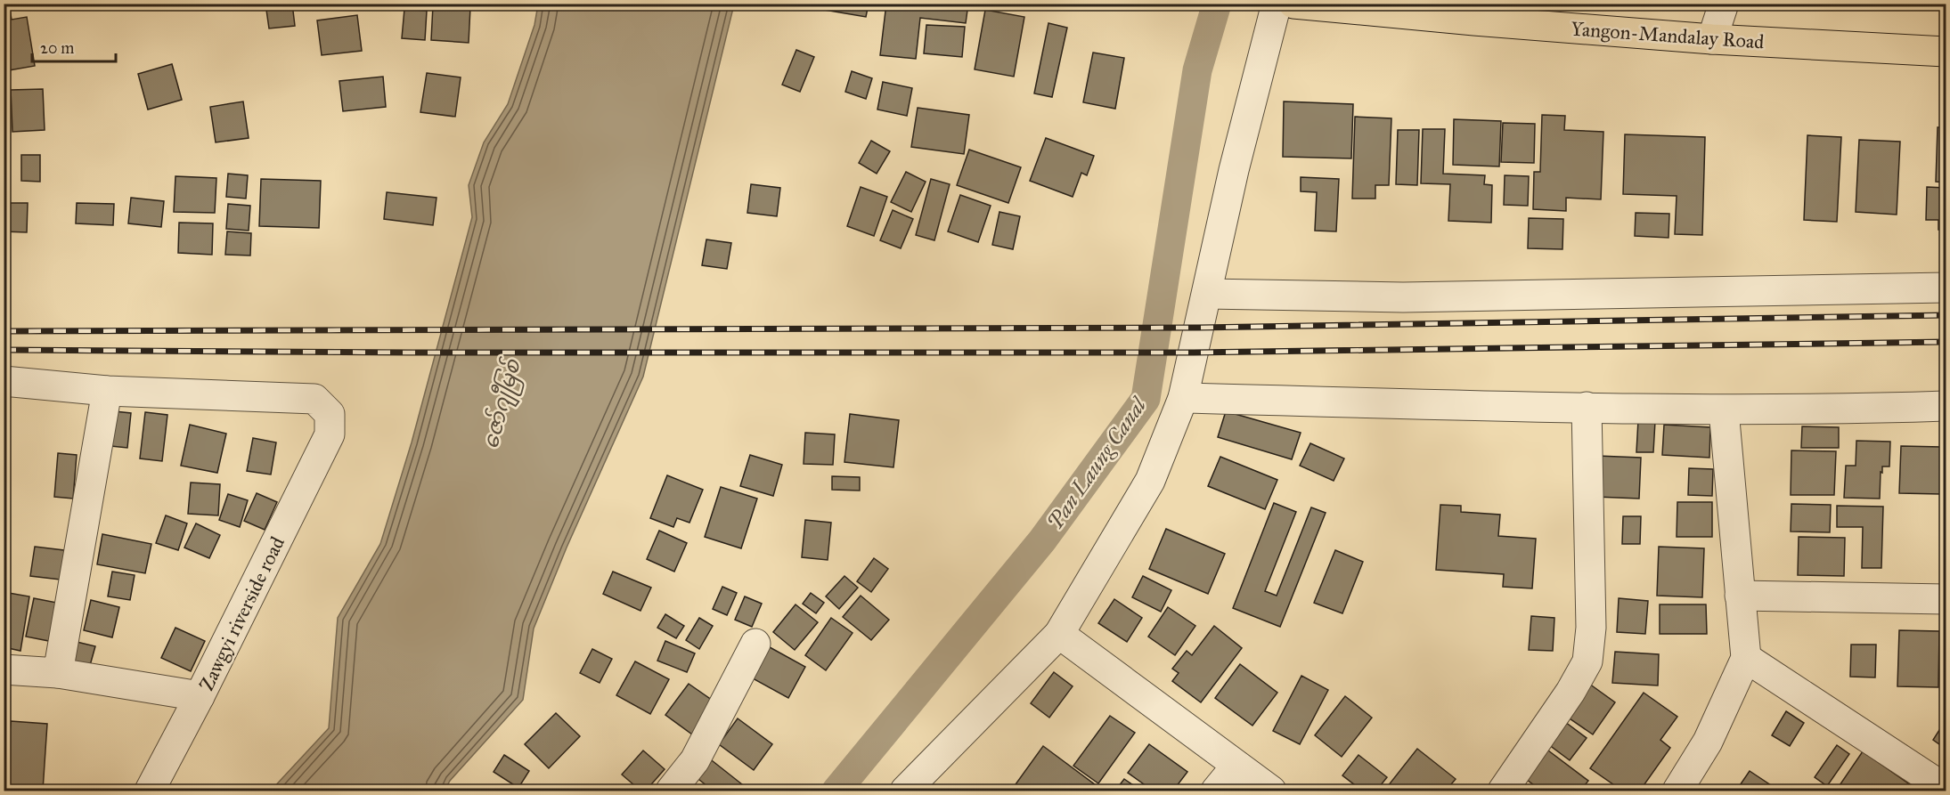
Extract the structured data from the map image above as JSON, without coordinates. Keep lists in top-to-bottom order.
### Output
{
  "streets": {
    "highway": ["Yangon-Mandalay Road"],
    "street": ["Zawgyi riverside road"]
  },
  "water": ["ဇော်ဂျီမြစ်", "Pan Laung Canal"],
  "scale_bar": "20 m"
}
